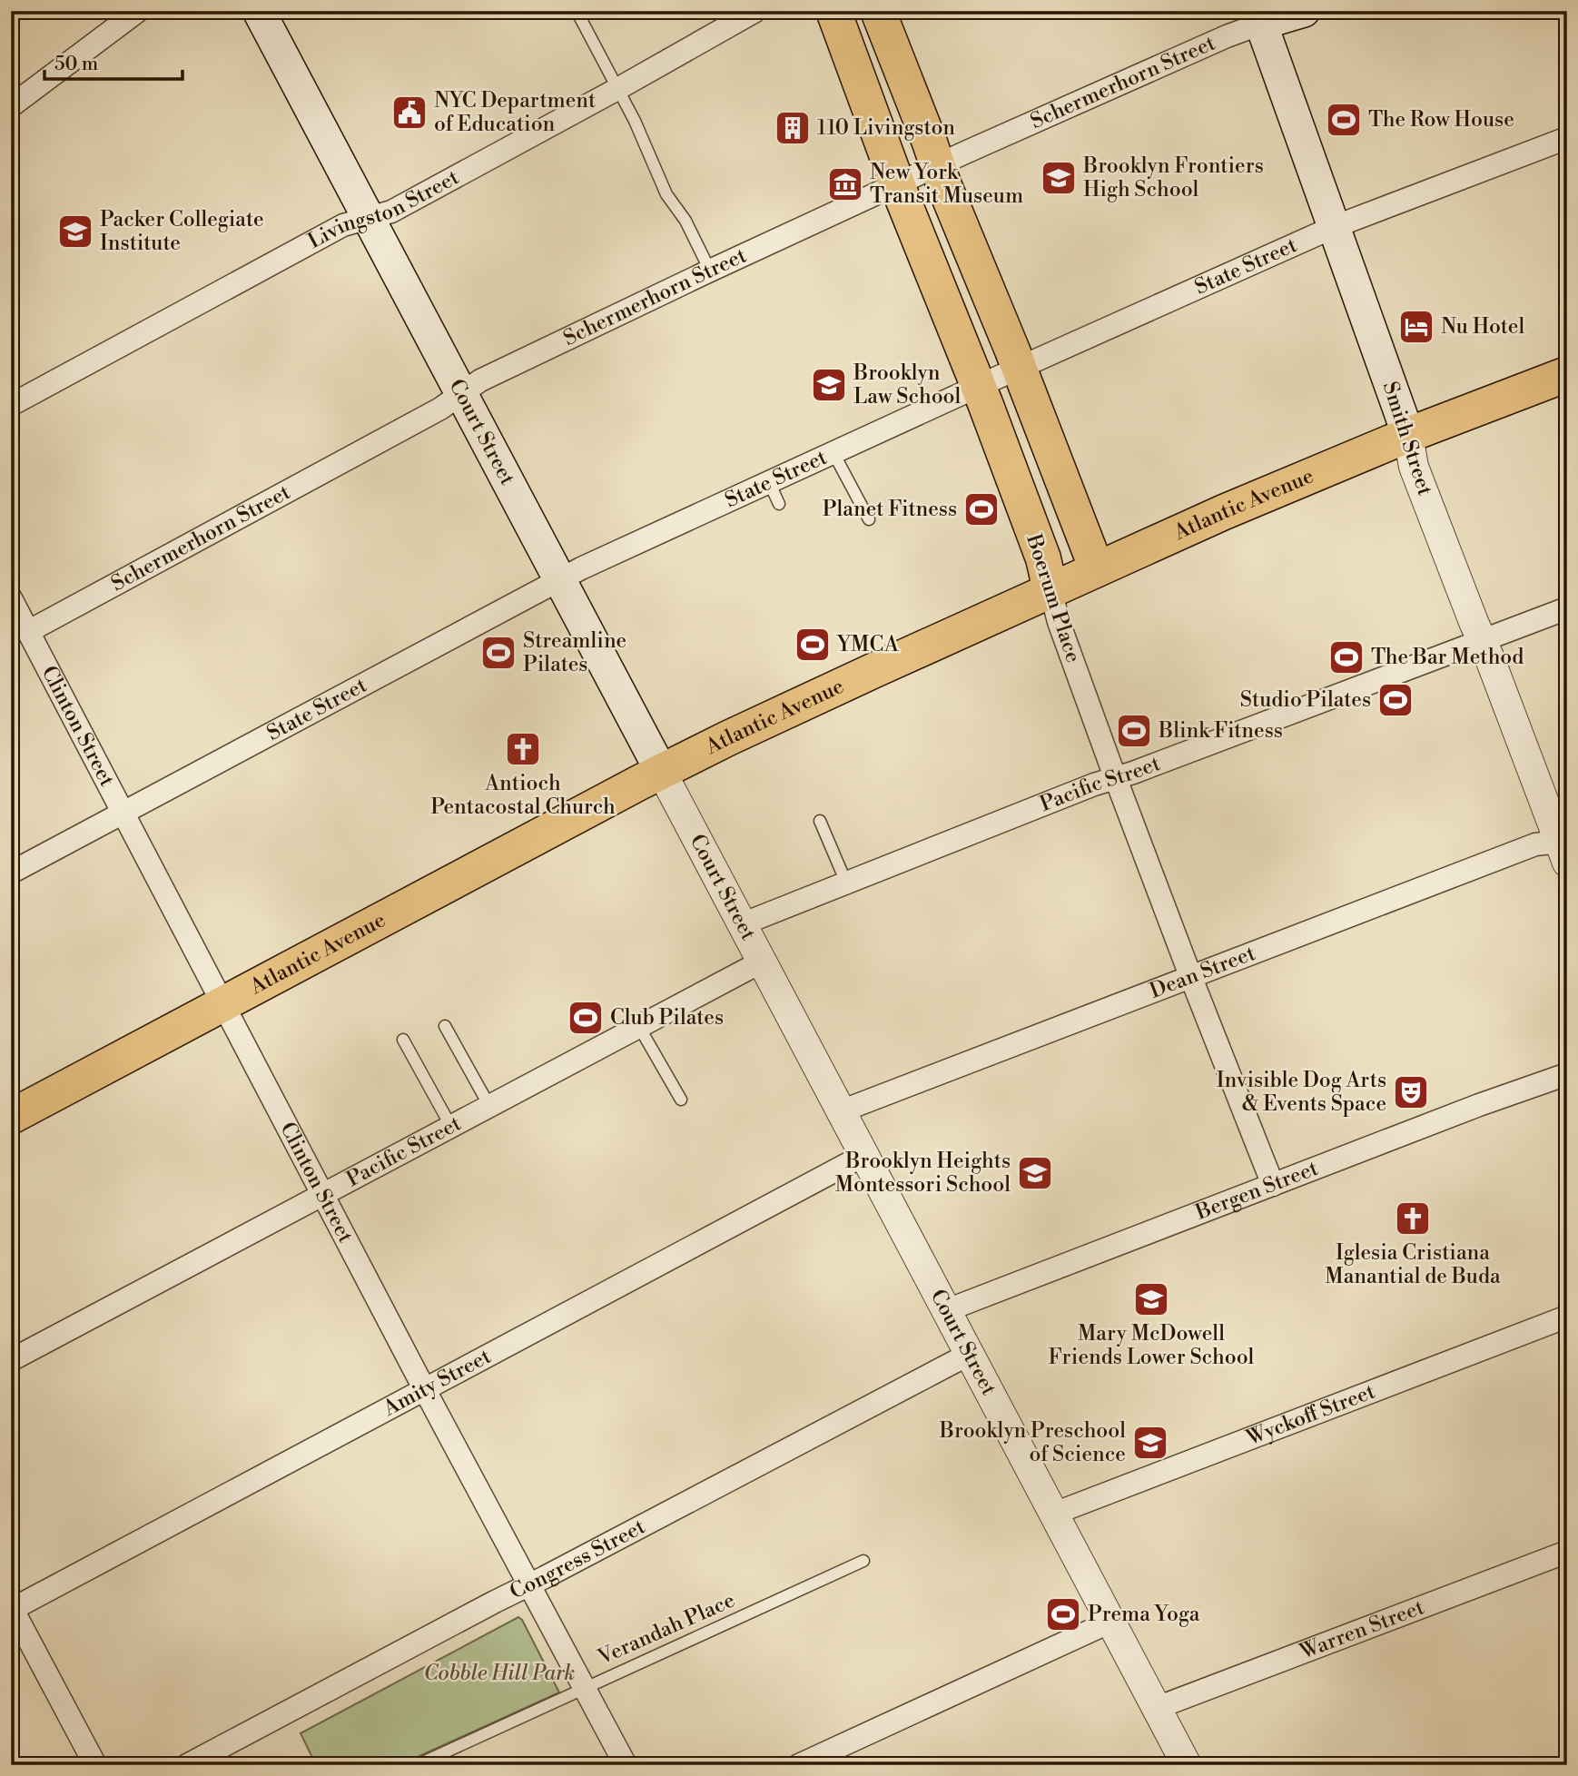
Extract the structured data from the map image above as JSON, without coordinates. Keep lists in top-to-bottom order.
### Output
{
  "streets": {
    "main road": [
      "Schermerhorn Street",
      "Court Street",
      "Smith Street",
      "Atlantic Avenue",
      "Boerum Place"
    ],
    "street": [
      "Livingston Street",
      "State Street",
      "Clinton Street",
      "Pacific Street",
      "Dean Street",
      "Bergen Street",
      "Amity Street",
      "Wyckoff Street",
      "Congress Street",
      "Warren Street"
    ],
    "lane": ["Verandah Place"]
  },
  "crossings": [
    ["Schermerhorn Street", "Court Street"],
    ["Schermerhorn Street", "Smith Street"],
    ["Schermerhorn Street", "Boerum Place"],
    ["Schermerhorn Street", "Clinton Street"],
    ["Livingston Street", "Court Street"],
    ["State Street", "Court Street"],
    ["State Street", "Smith Street"],
    ["State Street", "Boerum Place"],
    ["State Street", "Clinton Street"],
    ["Court Street", "Atlantic Avenue"],
    ["Court Street", "Pacific Street"],
    ["Court Street", "Dean Street"],
    ["Court Street", "Bergen Street"],
    ["Court Street", "Amity Street"],
    ["Court Street", "Wyckoff Street"],
    ["Court Street", "Congress Street"],
    ["Court Street", "Warren Street"],
    ["Smith Street", "Atlantic Avenue"],
    ["Smith Street", "Pacific Street"],
    ["Smith Street", "Dean Street"],
    ["Atlantic Avenue", "Boerum Place"],
    ["Atlantic Avenue", "Clinton Street"],
    ["Boerum Place", "Pacific Street"],
    ["Boerum Place", "Dean Street"],
    ["Boerum Place", "Bergen Street"],
    ["Clinton Street", "Pacific Street"],
    ["Clinton Street", "Amity Street"],
    ["Clinton Street", "Congress Street"],
    ["Clinton Street", "Verandah Place"]
  ],
  "parks": ["Cobble Hill Park"],
  "places": {
    "public building": ["NYC Department of Education"],
    "sports": [
      "The Row House",
      "Planet Fitness",
      "YMCA",
      "Streamline Pilates",
      "The Bar Method",
      "Studio Pilates",
      "Blink Fitness",
      "Club Pilates",
      "Prema Yoga"
    ],
    "building": ["110 Livingston"],
    "school or university": [
      "Brooklyn Frontiers High School",
      "Packer Collegiate Institute",
      "Brooklyn Law School",
      "Brooklyn Heights Montessori School",
      "Mary McDowell Friends Lower School",
      "Brooklyn Preschool of Science"
    ],
    "museum": ["New York Transit Museum"],
    "hotel": ["Nu Hotel"],
    "church": ["Antioch Pentacostal Church", "Iglesia Cristiana Manantial de Buda"],
    "theatre": ["Invisible Dog Arts & Events Space"]
  },
  "scale_bar": "50 m"
}
